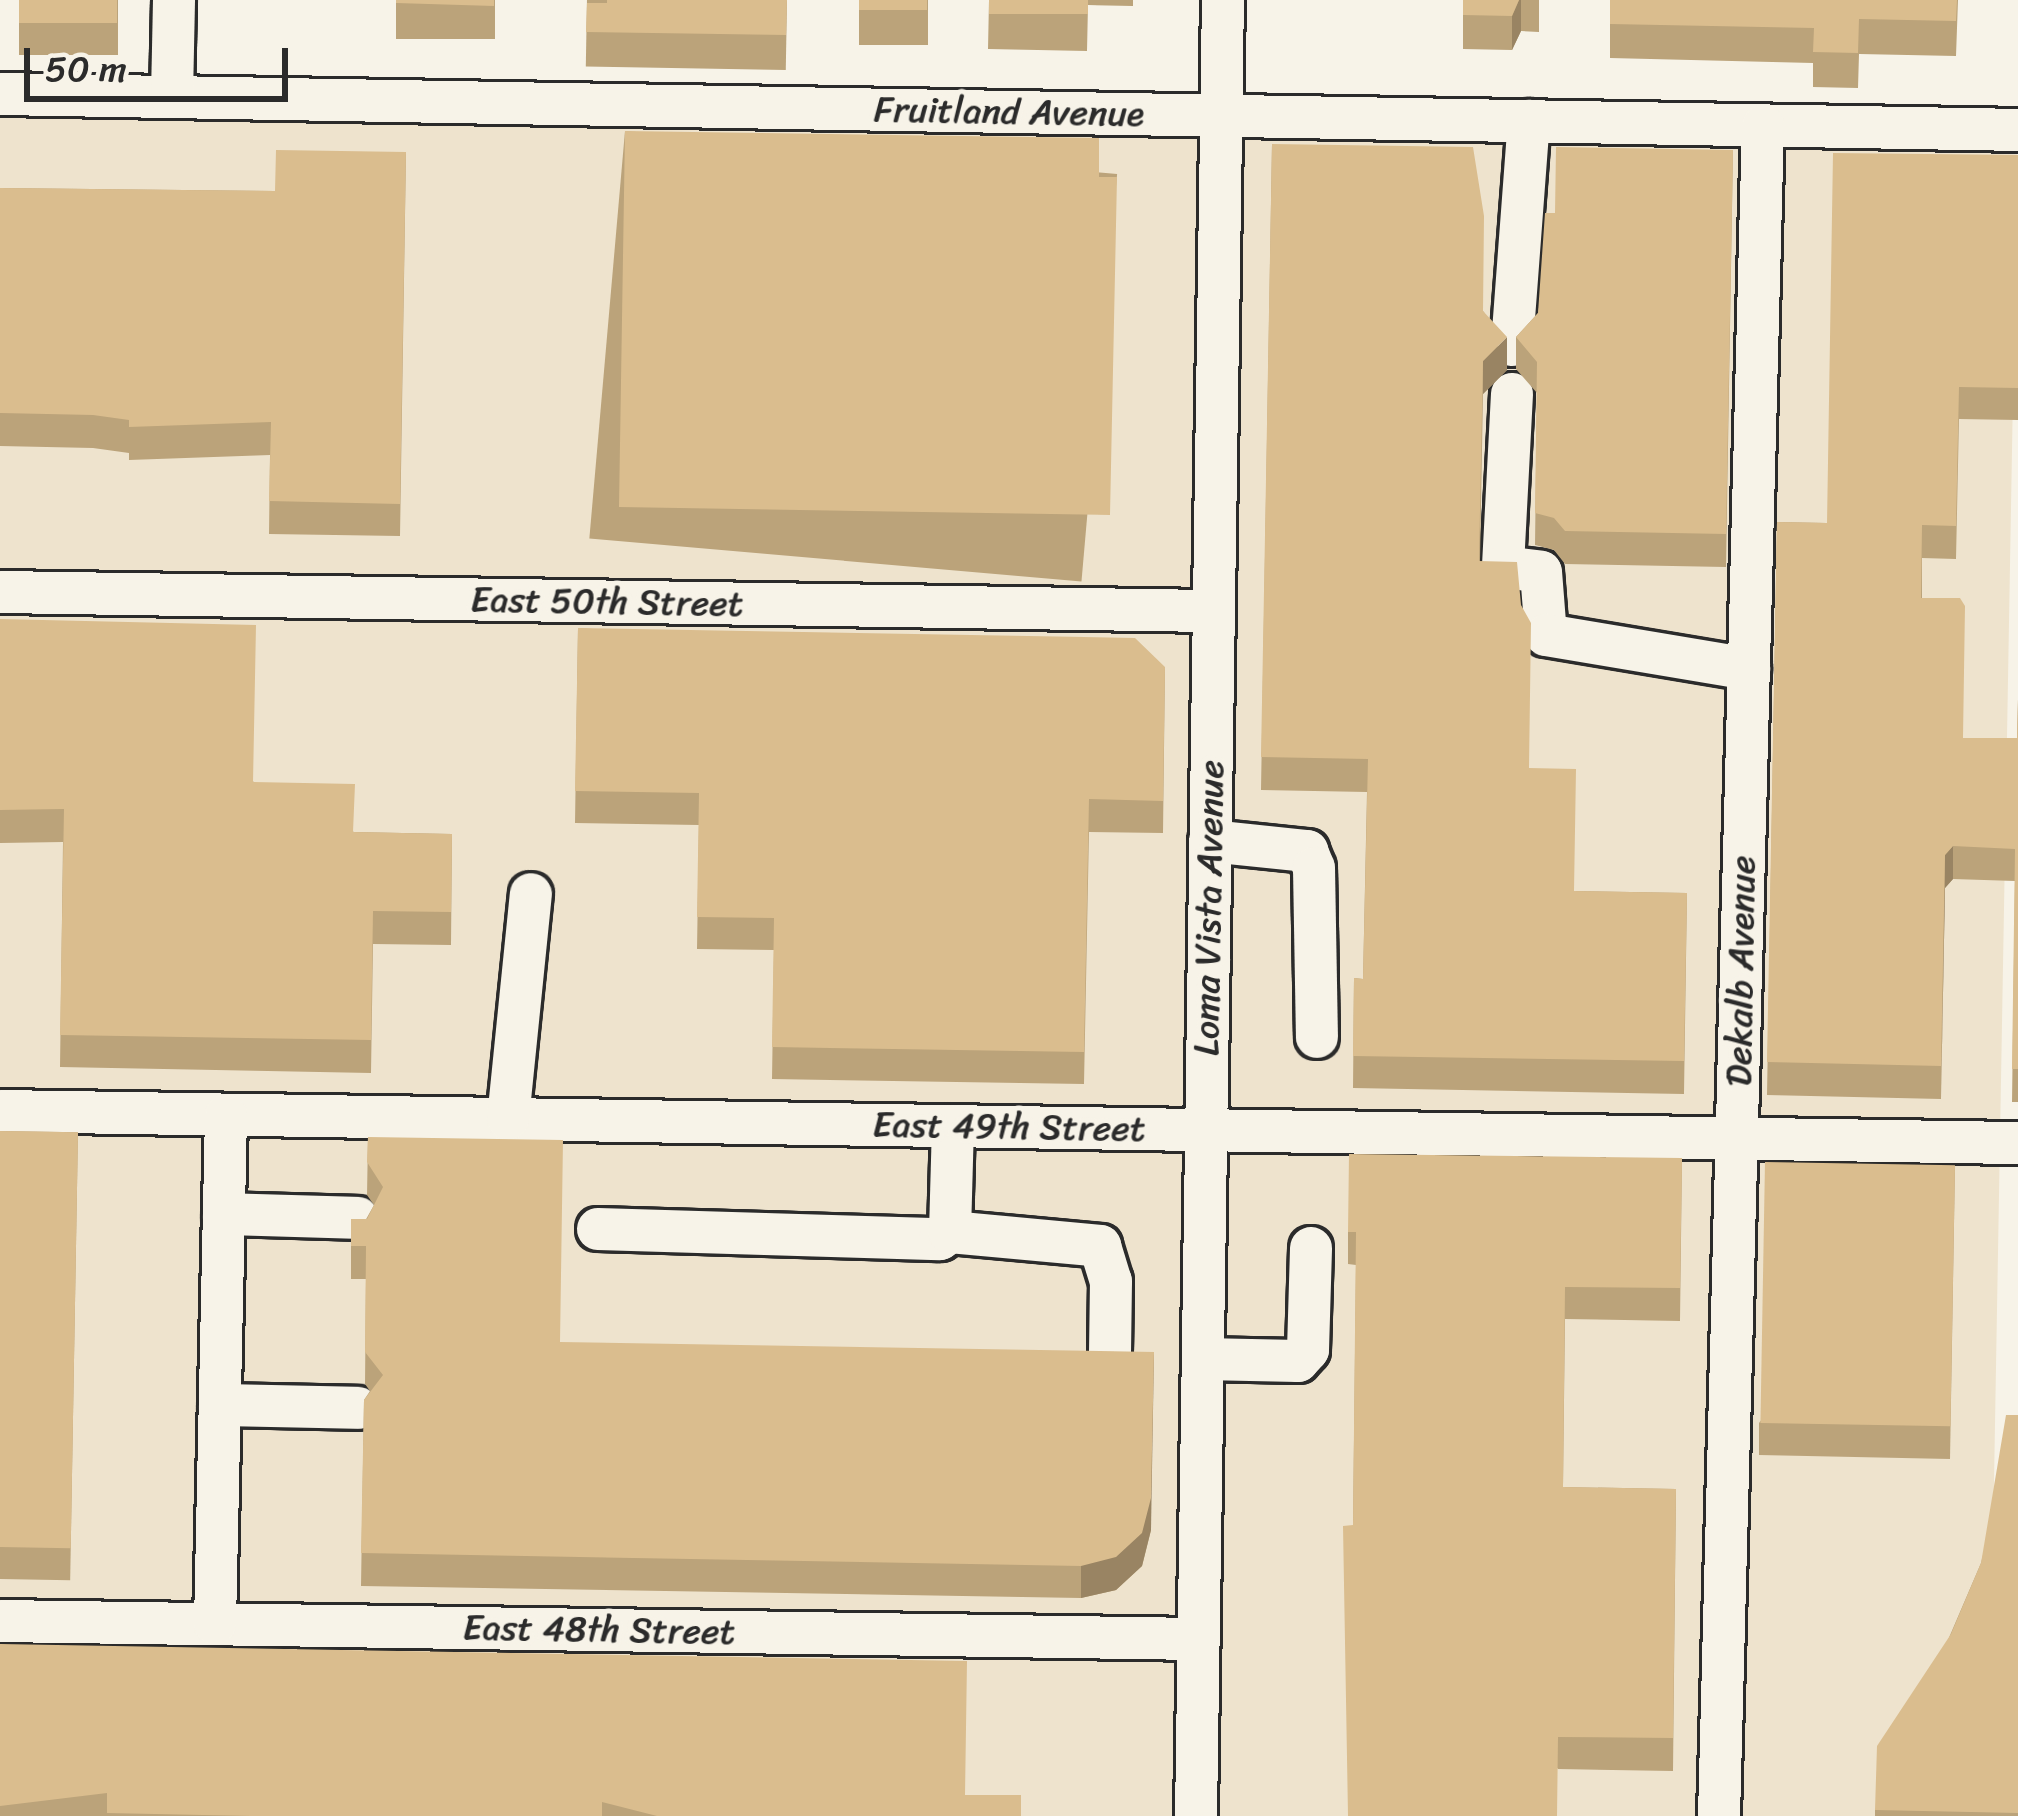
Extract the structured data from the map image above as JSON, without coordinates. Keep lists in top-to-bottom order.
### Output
{
  "streets": {
    "street": [
      "Fruitland Avenue",
      "East 50th Street",
      "Loma Vista Avenue",
      "Dekalb Avenue",
      "East 49th Street",
      "East 48th Street"
    ]
  },
  "crossings": [
    ["Fruitland Avenue", "Loma Vista Avenue"],
    ["Fruitland Avenue", "Dekalb Avenue"],
    ["East 50th Street", "Loma Vista Avenue"],
    ["Loma Vista Avenue", "East 49th Street"],
    ["Loma Vista Avenue", "East 48th Street"],
    ["Dekalb Avenue", "East 49th Street"]
  ],
  "scale_bar": "50 m"
}
